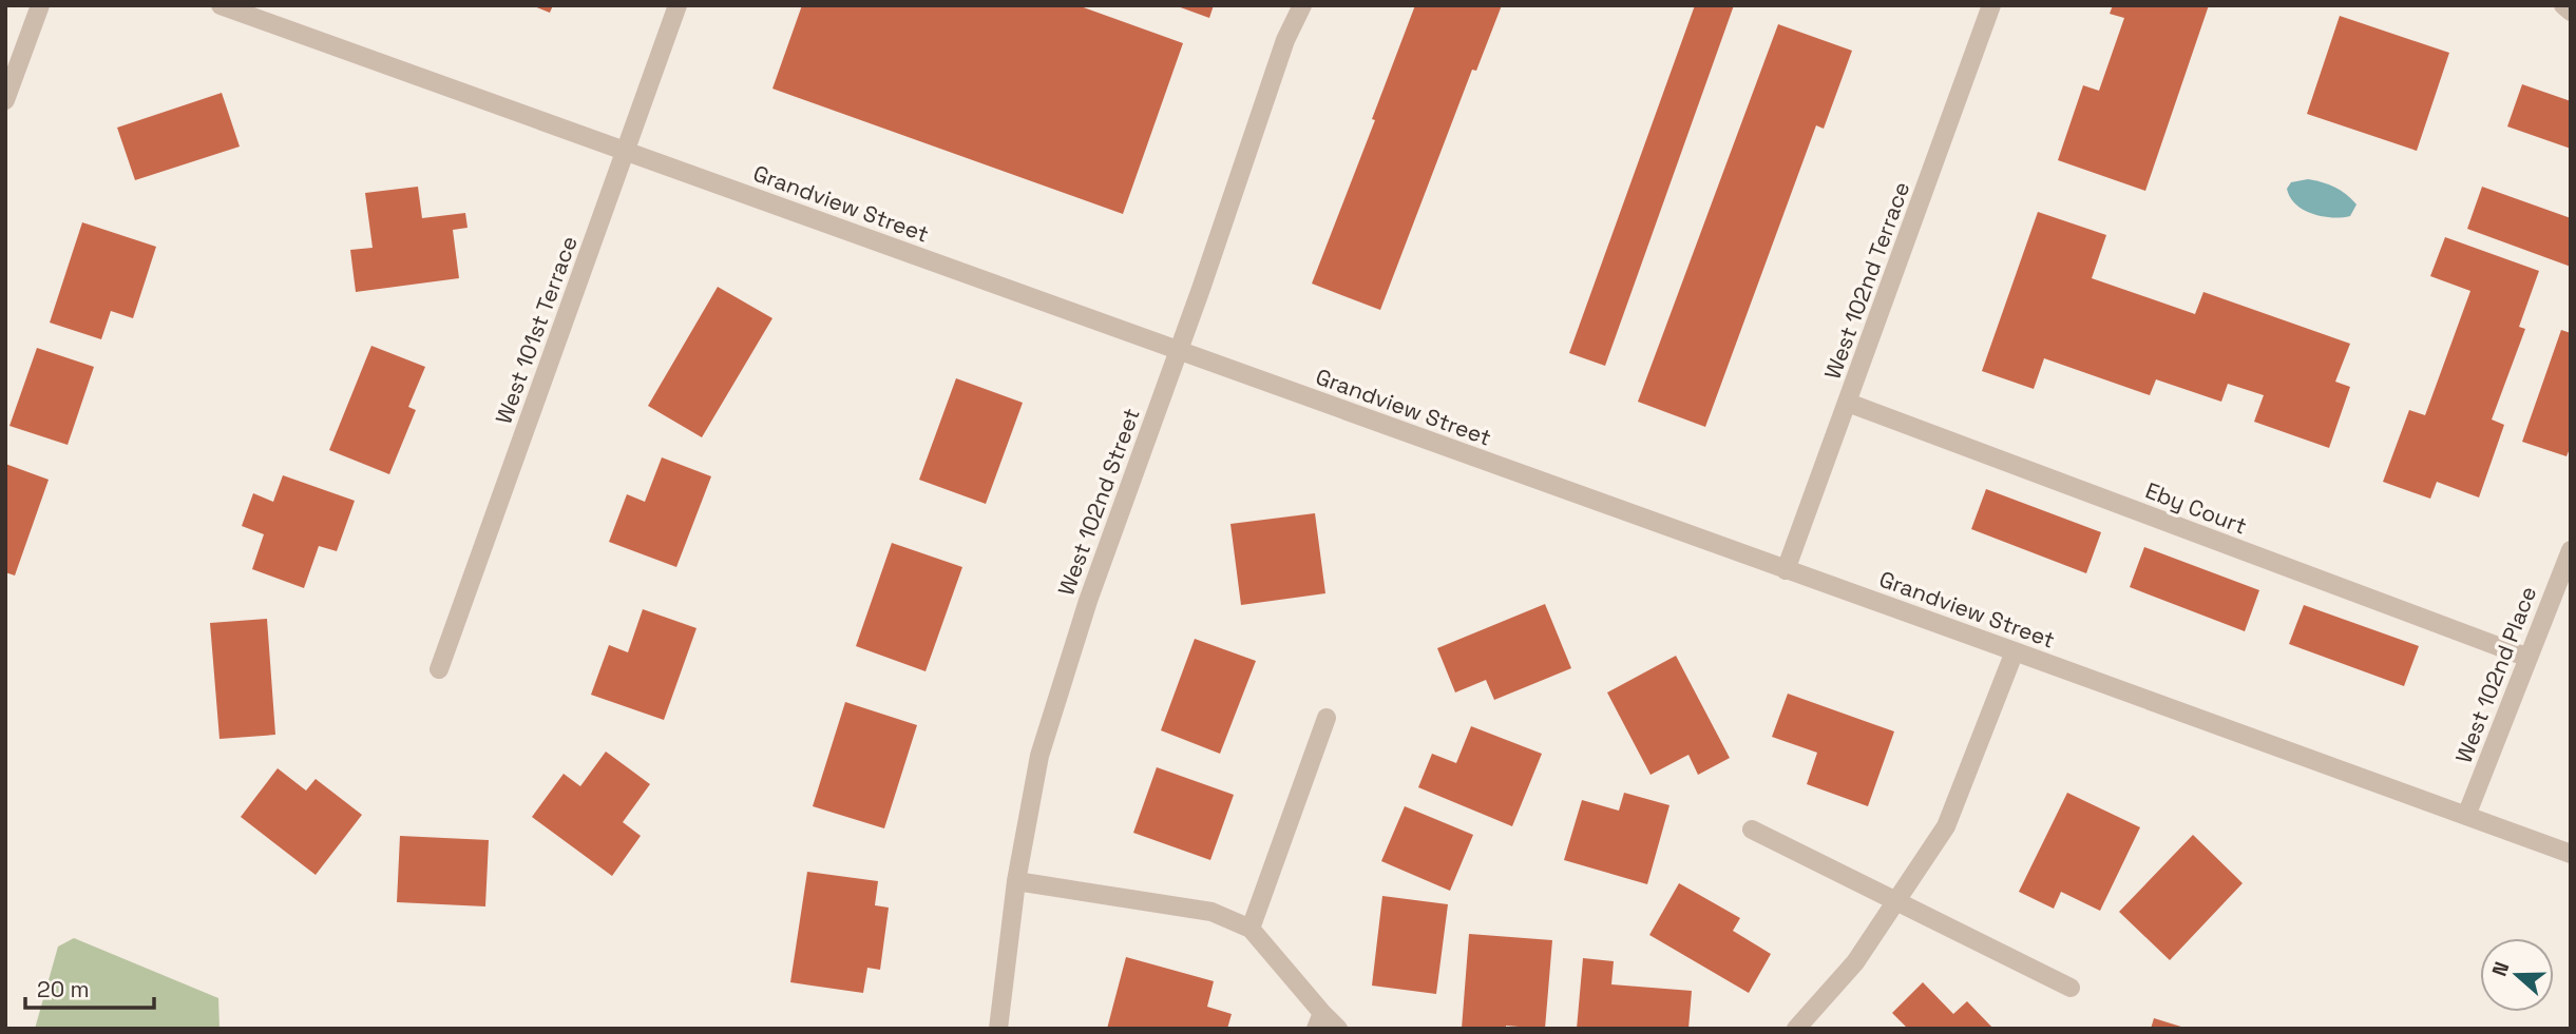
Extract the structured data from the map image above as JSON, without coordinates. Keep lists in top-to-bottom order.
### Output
{
  "streets": {
    "street": [
      "Grandview Street",
      "West 102nd Terrace",
      "West 101st Terrace",
      "West 102nd Street",
      "Eby Court",
      "West 102nd Place"
    ]
  },
  "crossings": [
    ["Grandview Street", "West 102nd Terrace"],
    ["Grandview Street", "West 101st Terrace"],
    ["Grandview Street", "West 102nd Street"],
    ["Grandview Street", "West 102nd Place"],
    ["West 102nd Terrace", "Eby Court"],
    ["Eby Court", "West 102nd Place"]
  ],
  "scale_bar": "20 m",
  "north": "left"
}
